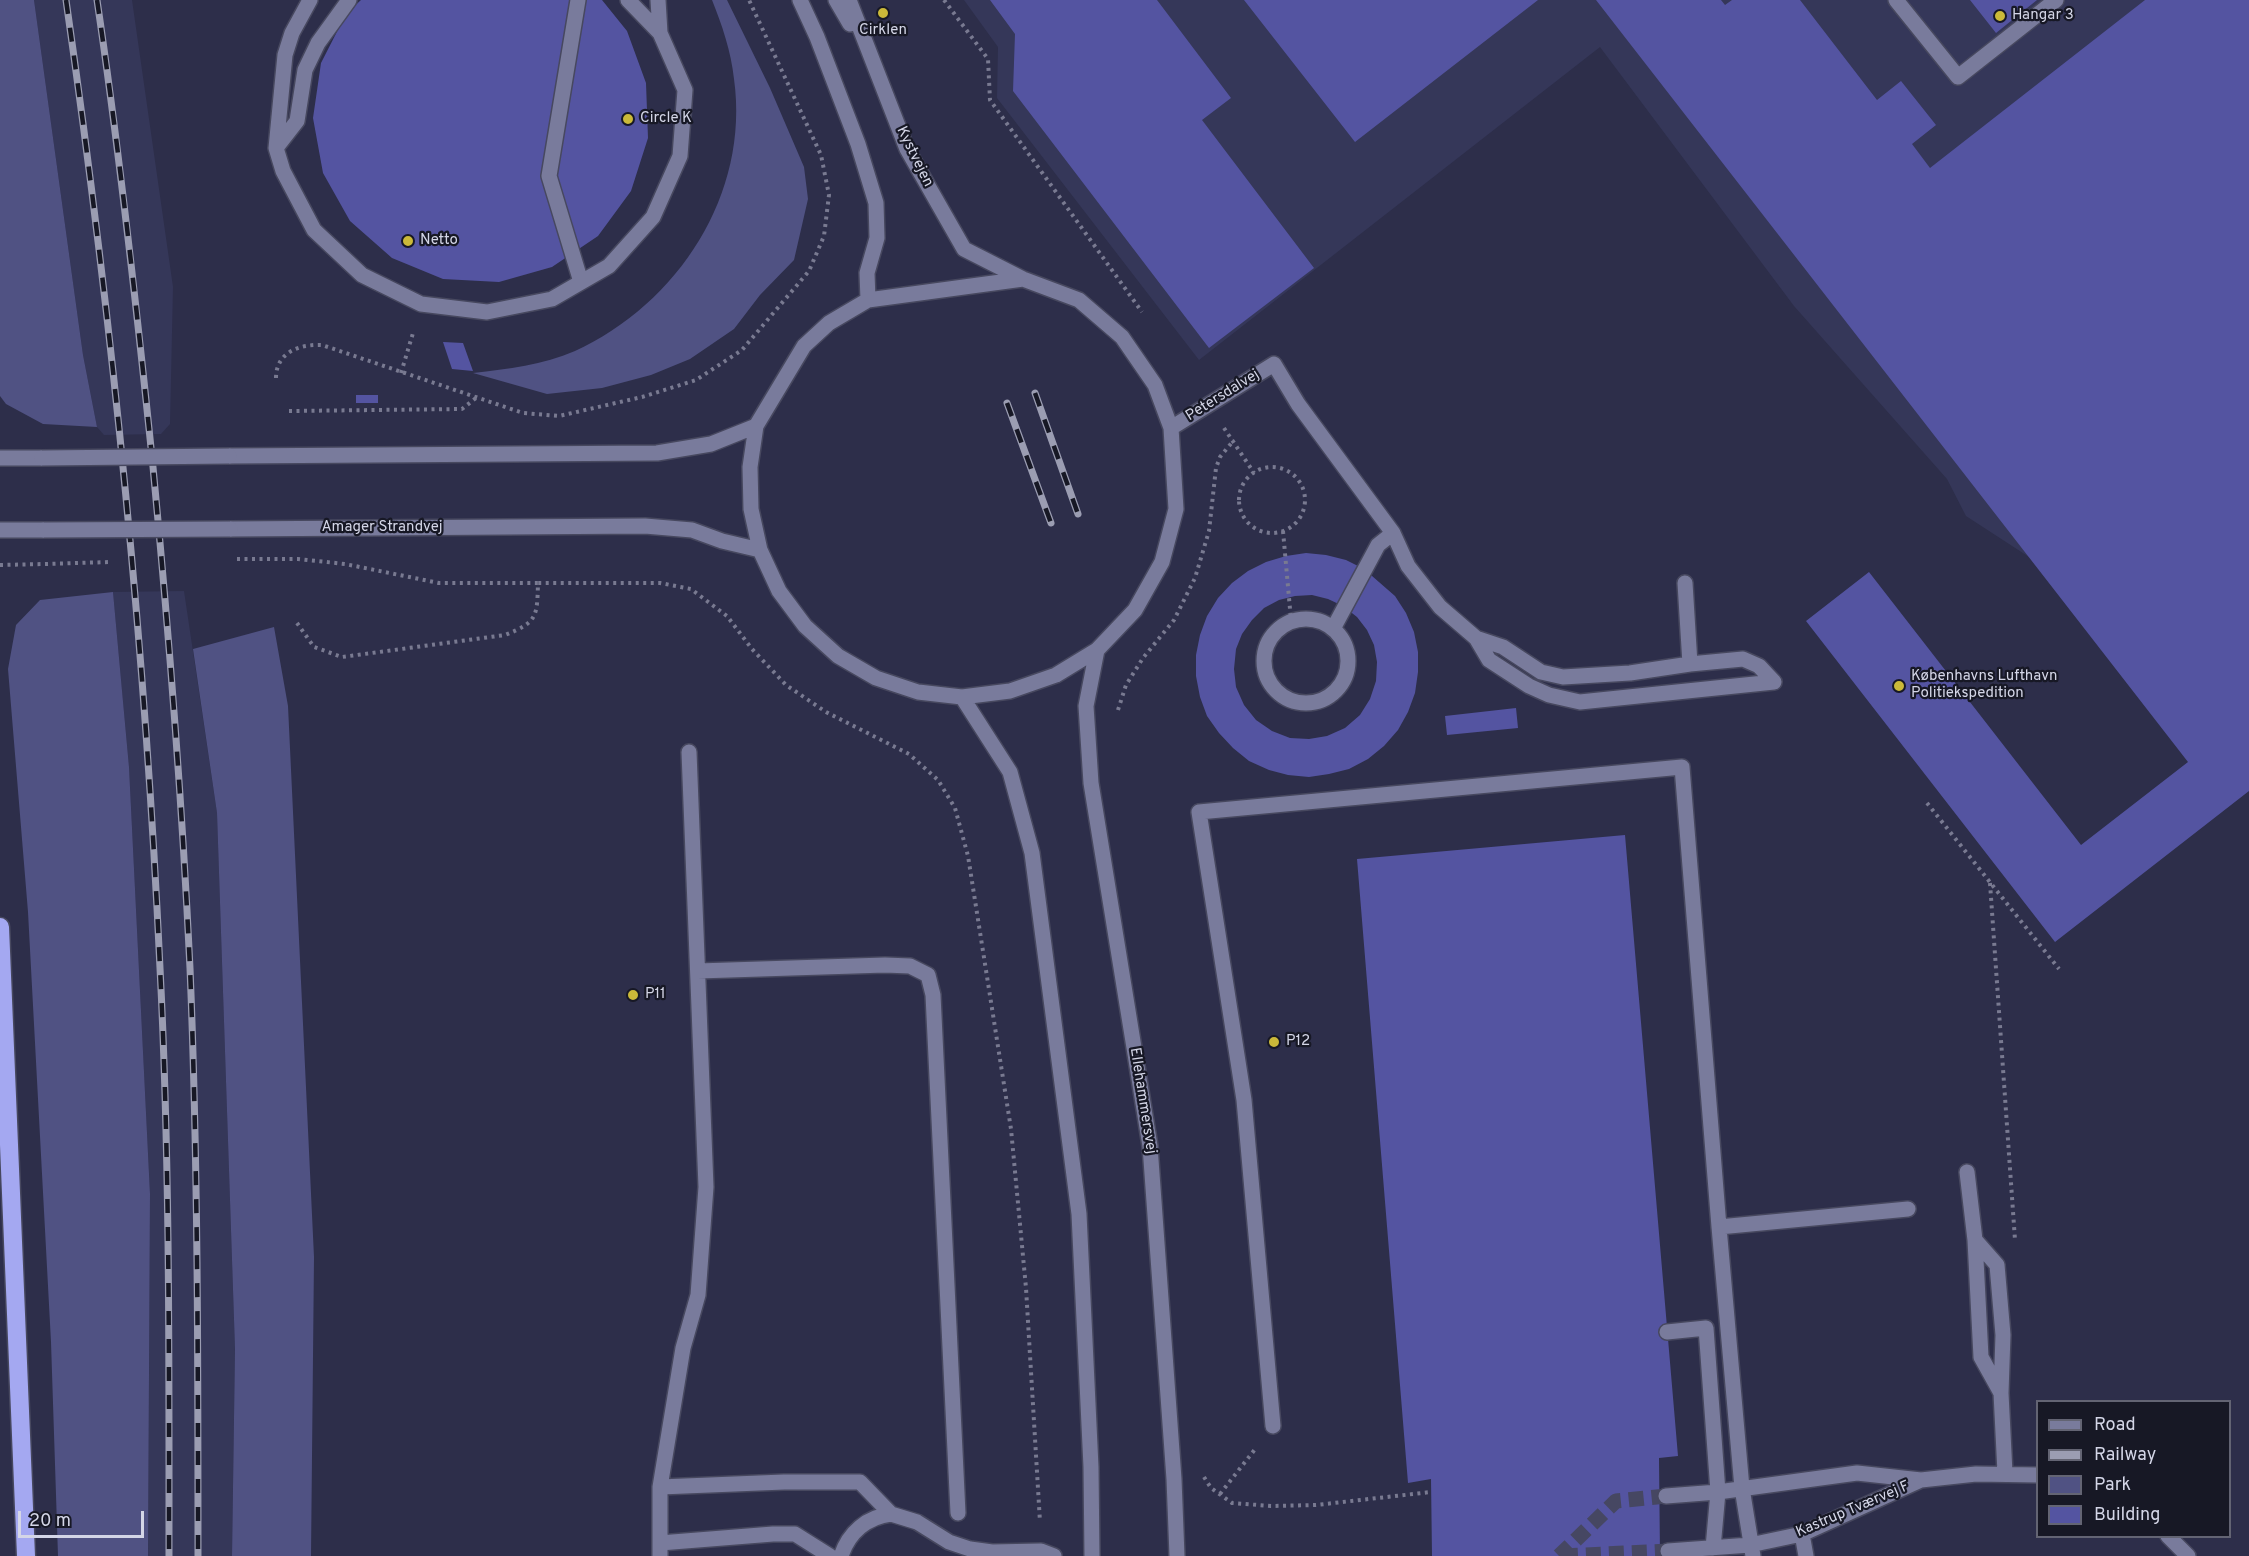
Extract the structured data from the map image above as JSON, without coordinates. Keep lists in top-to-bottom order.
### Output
{
  "streets": {
    "street": [
      "Kystvejen",
      "Petersdalvej",
      "Amager Strandvej",
      "Ellehammersvej",
      "Kastrup Tværvej F"
    ]
  },
  "crossings": [
    ["Kystvejen", "Petersdalvej"],
    ["Kystvejen", "Amager Strandvej"],
    ["Kystvejen", "Ellehammersvej"]
  ],
  "places": [
    "Cirklen",
    "Hangar 3",
    "Circle K",
    "Netto",
    "Københavns Lufthavn Politiekspedition",
    "P11",
    "P12"
  ],
  "legend": [
    "Road",
    "Railway",
    "Park",
    "Building"
  ],
  "scale_bar": "20 m"
}
